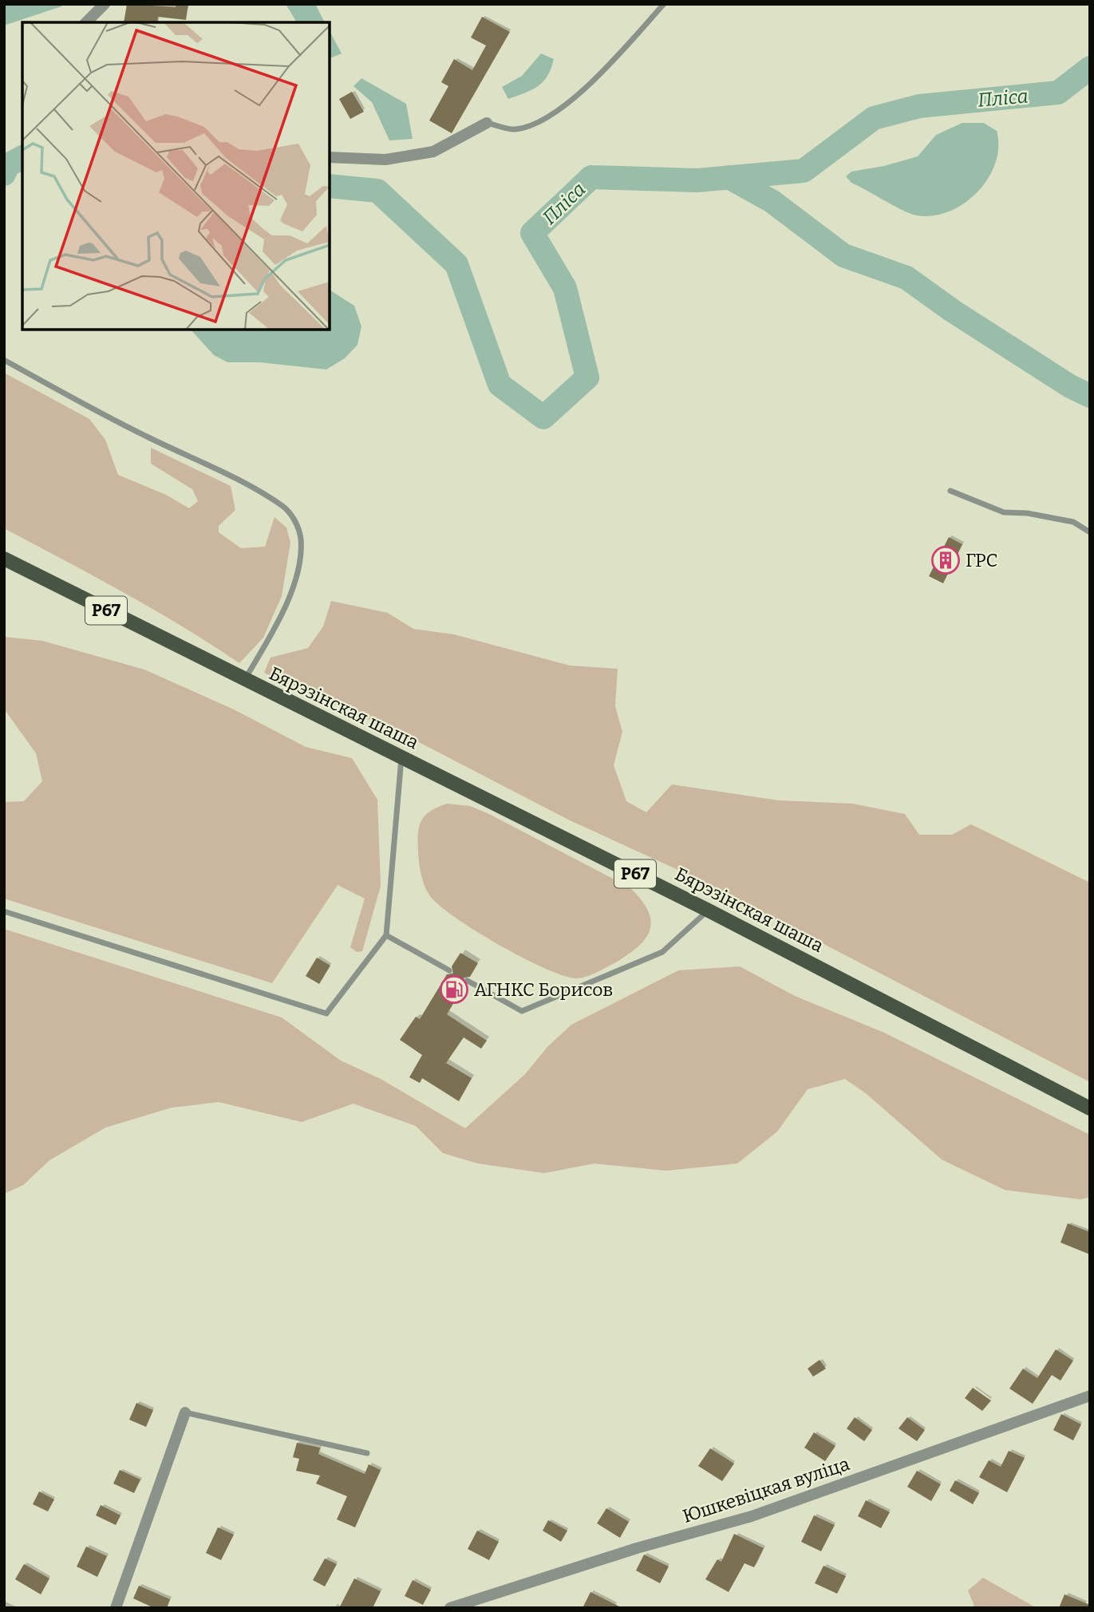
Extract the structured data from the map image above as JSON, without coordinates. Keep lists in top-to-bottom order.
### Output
{
  "streets": {
    "main road": ["Р67", "Бярэзінская шаша"],
    "street": ["Юшкевіцкая вуліца"]
  },
  "water": ["Пліса"],
  "places": {
    "building": ["ГРС"],
    "fuel station": ["АГНКС Борисов"]
  }
}
